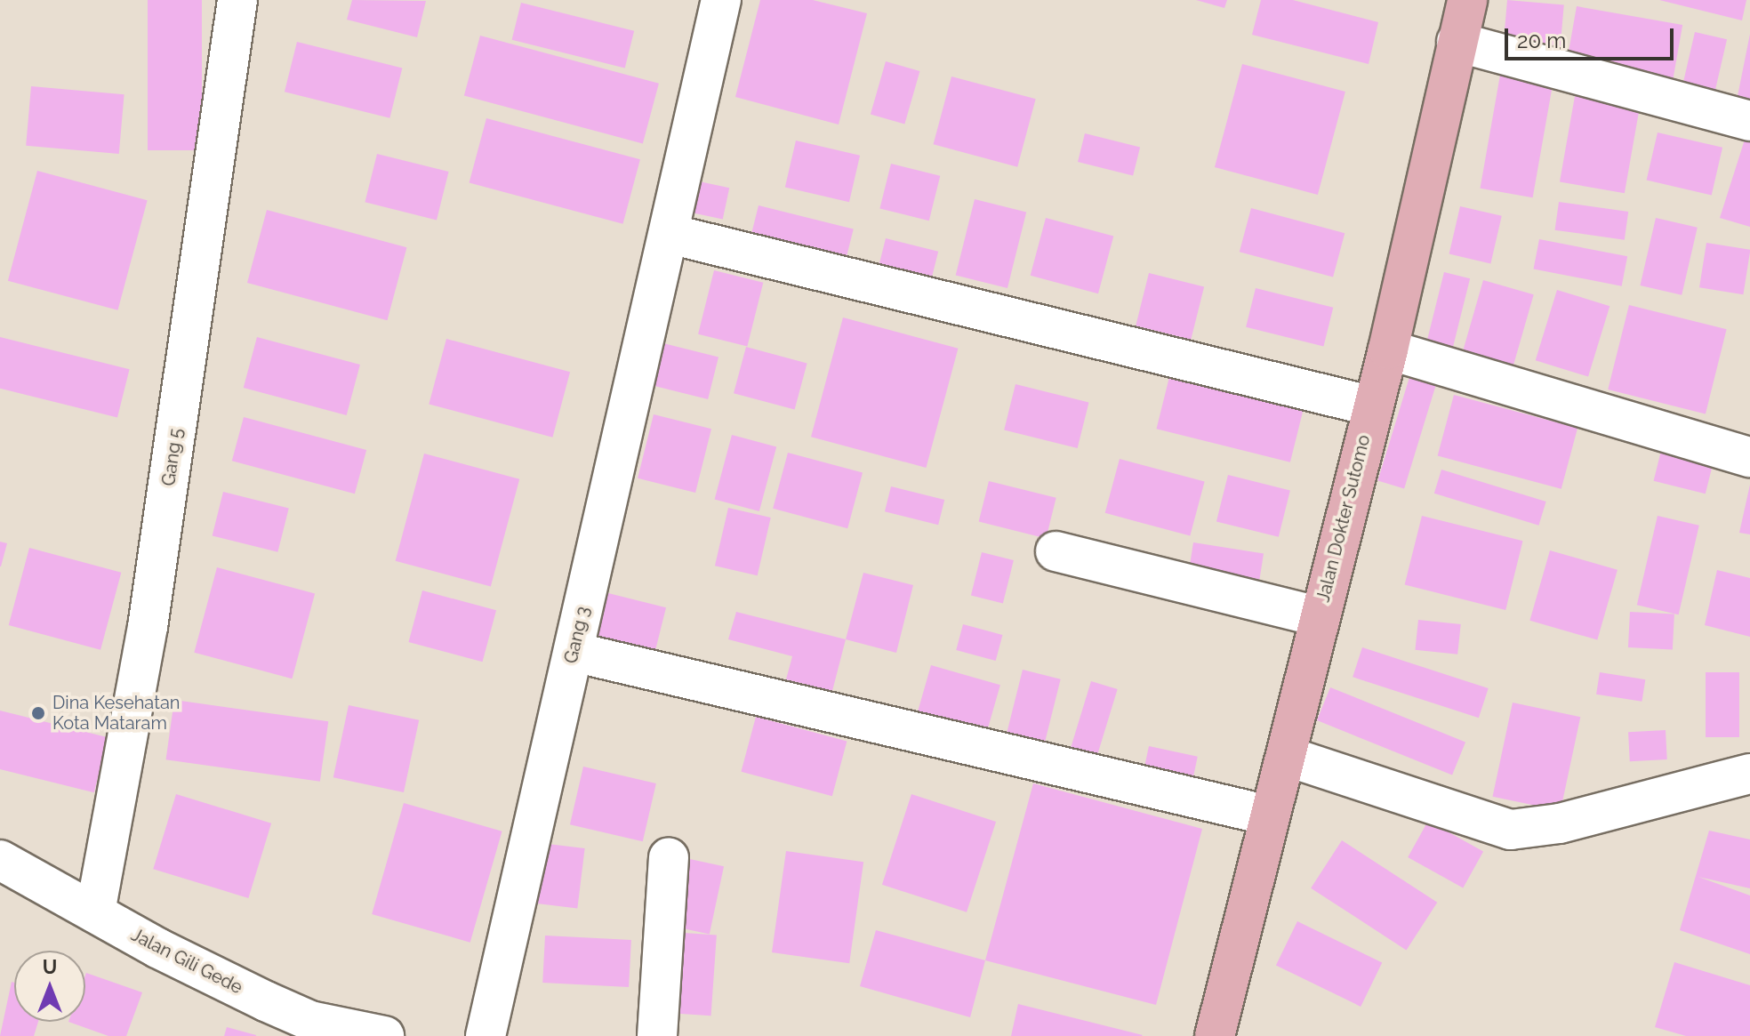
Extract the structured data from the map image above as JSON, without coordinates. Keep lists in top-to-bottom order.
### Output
{
  "streets": {
    "main road": ["Jalan Dokter Sutomo"],
    "street": ["Gang 5", "Gang 3", "Jalan Gili Gede"]
  },
  "crossings": [
    ["Gang 5", "Jalan Gili Gede"]
  ],
  "places": ["Dina Kesehatan Kota Mataram"],
  "scale_bar": "20 m",
  "north": "top"
}
